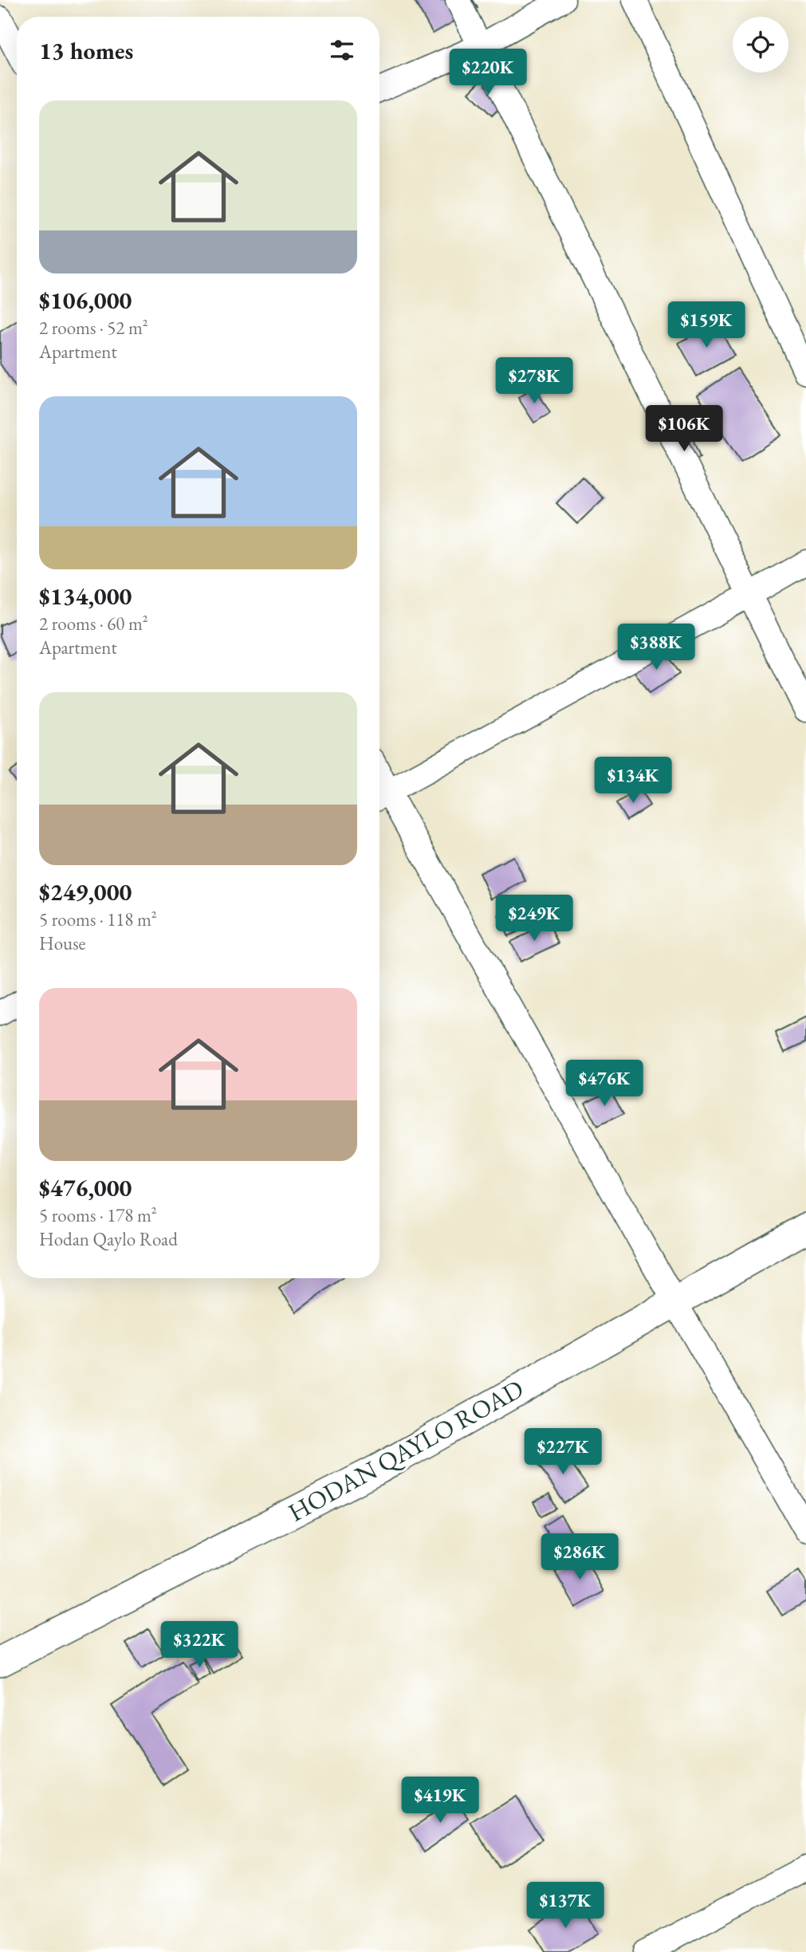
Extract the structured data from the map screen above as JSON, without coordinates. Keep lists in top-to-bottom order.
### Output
{
  "streets": {
    "street": ["HODAN QAYLO ROAD"]
  },
  "page": {
    "heading": "13 homes",
    "price": [
      "$220K",
      "$159K",
      "$278K",
      "$106K",
      "$388K",
      "$134K",
      "$249K",
      "$476K",
      "$227K",
      "$286K",
      "$322K",
      "$419K",
      "$137K"
    ],
    "list": [
      {
        "name": "$106,000",
        "note": "2 rooms · 52 m² · Apartment"
      },
      {
        "name": "$134,000",
        "note": "2 rooms · 60 m² · Apartment"
      },
      {
        "name": "$249,000",
        "note": "5 rooms · 118 m² · House"
      },
      {
        "name": "$476,000",
        "note": "5 rooms · 178 m² · Hodan Qaylo Road"
      }
    ]
  }
}
